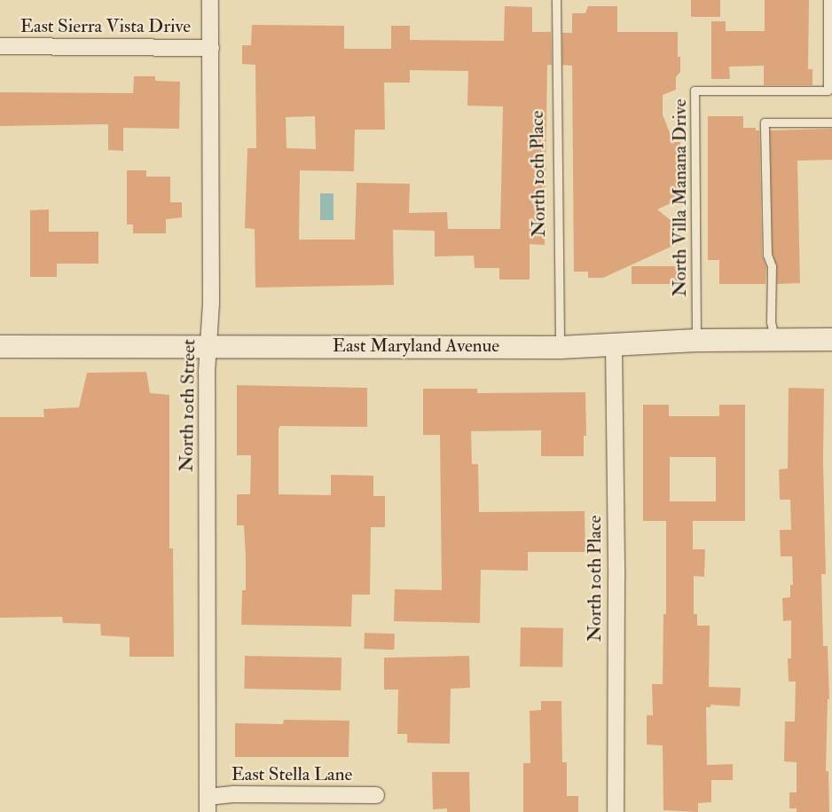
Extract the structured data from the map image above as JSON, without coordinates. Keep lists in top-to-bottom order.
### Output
{
  "streets": {
    "street": [
      "East Sierra Vista Drive",
      "North 10th Place",
      "East Maryland Avenue",
      "North 10th Street",
      "East Stella Lane"
    ],
    "lane": ["North Villa Manana Drive"]
  },
  "crossings": [
    ["East Sierra Vista Drive", "North 10th Street"],
    ["North 10th Place", "East Maryland Avenue"],
    ["North Villa Manana Drive", "East Maryland Avenue"],
    ["East Maryland Avenue", "North 10th Street"],
    ["North 10th Street", "East Stella Lane"]
  ]
}
